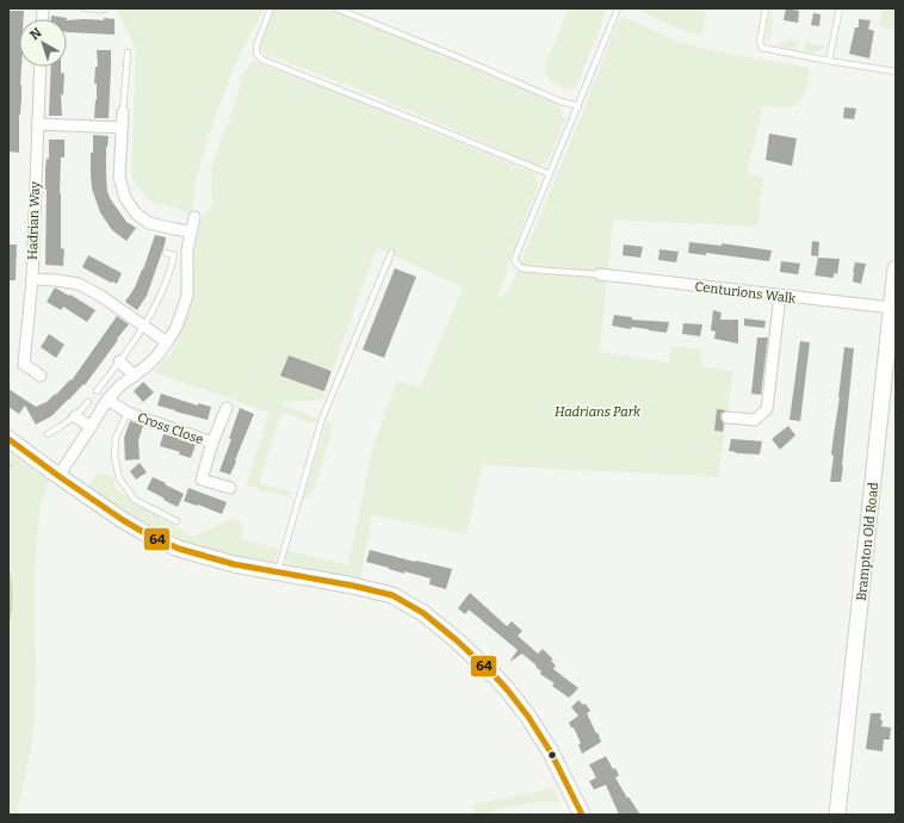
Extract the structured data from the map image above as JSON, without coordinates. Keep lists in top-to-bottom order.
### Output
{
  "streets": {
    "street": [
      "Hadrian Way",
      "Centurions Walk",
      "Cross Close",
      "Brampton Old Road"
    ]
  },
  "crossings": [
    ["Centurions Walk", "Brampton Old Road"]
  ],
  "parks": ["Hadrians Park"],
  "lines": ["transit line 64"],
  "north": "top left"
}
